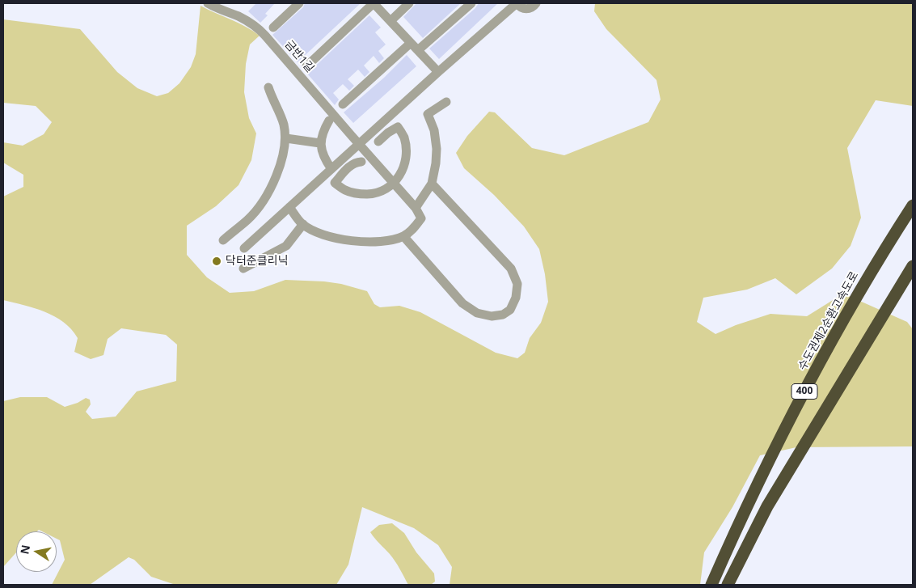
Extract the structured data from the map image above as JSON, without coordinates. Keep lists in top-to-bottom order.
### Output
{
  "streets": {
    "highway": ["수도권제2순환고속도로", "400"],
    "street": ["금반1길"]
  },
  "places": ["닥터준클리닉"],
  "north": "left"
}
